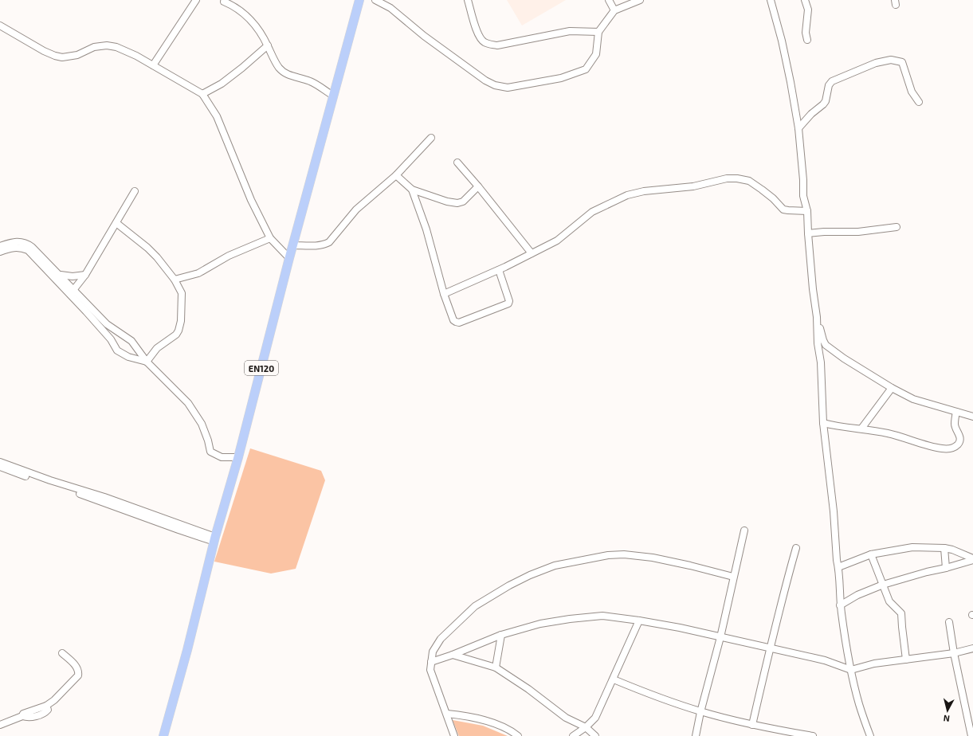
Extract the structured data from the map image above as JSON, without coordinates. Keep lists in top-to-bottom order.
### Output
{
  "streets": {
    "highway": ["EN120"]
  },
  "north": "bottom"
}
